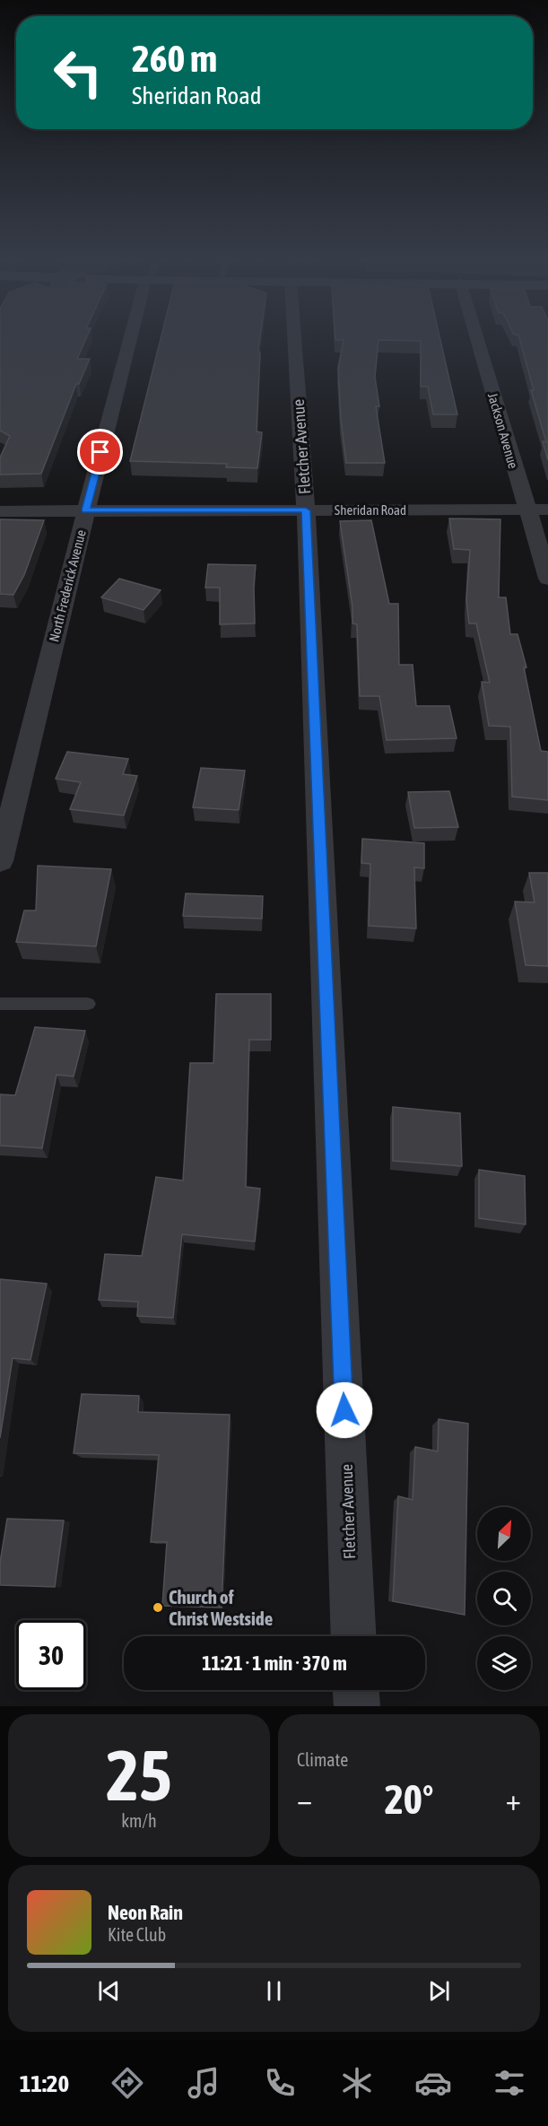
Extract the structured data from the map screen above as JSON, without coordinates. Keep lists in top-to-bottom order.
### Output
{
  "streets": {
    "street": [
      "Jackson Avenue",
      "Fletcher Avenue",
      "Sheridan Road",
      "North Frederick Avenue"
    ]
  },
  "crossings": [
    ["Jackson Avenue", "Sheridan Road"],
    ["Fletcher Avenue", "Sheridan Road"],
    ["Sheridan Road", "North Frederick Avenue"]
  ],
  "places": ["Church of Christ Westside"],
  "north": "top right",
  "page": {
    "turn": ["260 m", "Sheridan Road"],
    "limit": "30",
    "trip": "11:21 · 1 min · 370 m",
    "tile": [
      ["25", "km/h"],
      "Climate"
    ],
    "heat": ["−", "20°", "+"],
    "song": ["Neon Rain", "Kite Club"],
    "tabs": "11:20"
  }
}
